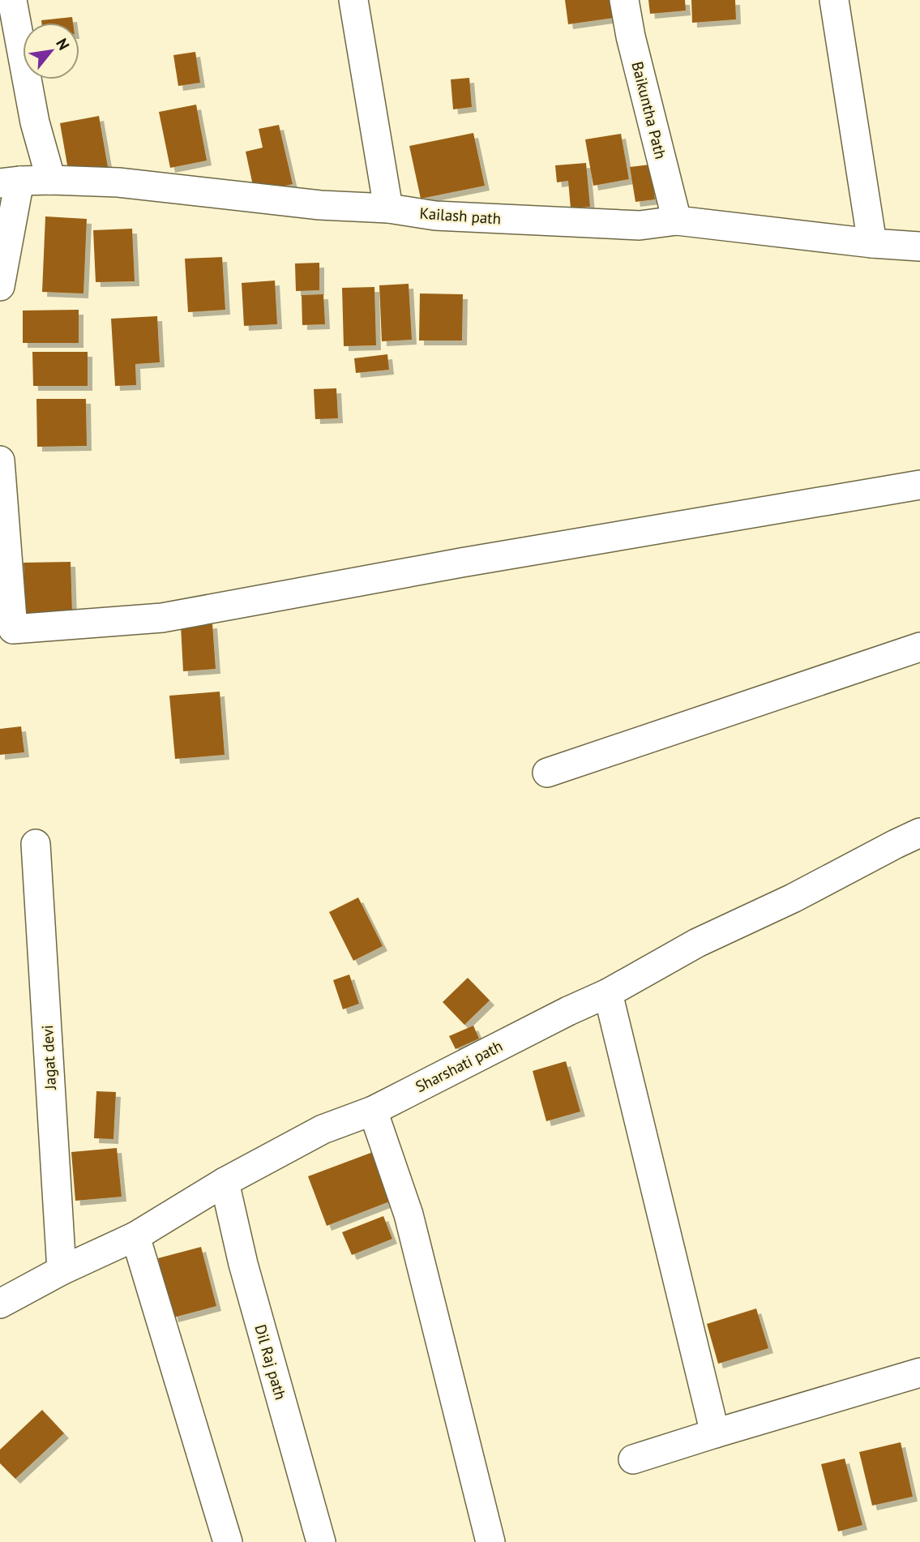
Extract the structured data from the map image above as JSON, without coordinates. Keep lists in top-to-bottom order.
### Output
{
  "streets": {
    "street": [
      "Baikuntha Path",
      "Kailash path",
      "Jagat devi",
      "Sharshati path",
      "Dil Raj path"
    ]
  },
  "crossings": [
    ["Baikuntha Path", "Kailash path"],
    ["Jagat devi", "Sharshati path"],
    ["Sharshati path", "Dil Raj path"]
  ],
  "north": "top right"
}
